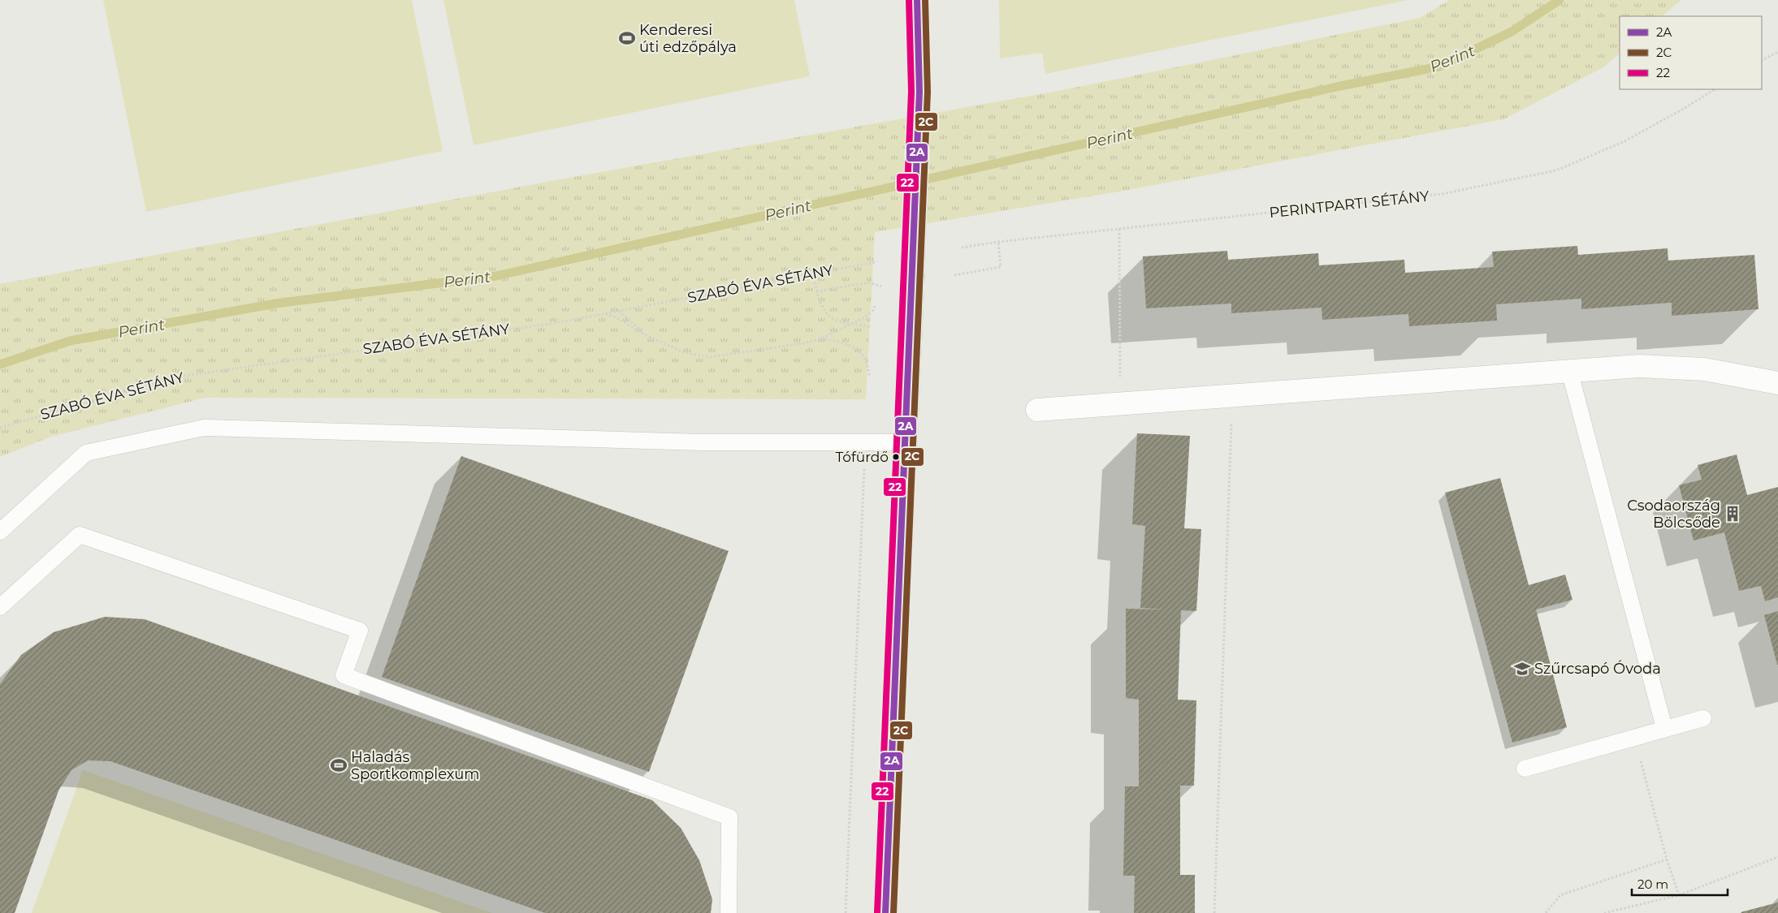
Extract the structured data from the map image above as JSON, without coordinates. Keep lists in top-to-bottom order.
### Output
{
  "streets": {
    "path": ["PERINTPARTI SÉTÁNY", "SZABÓ ÉVA SÉTÁNY"]
  },
  "water": ["Perint"],
  "places": {
    "sports": ["Kenderesi úti edzőpálya", "Haladás Sportkomplexum"],
    "other": ["Tófürdő"],
    "building": ["Csodaország Bölcsőde"],
    "school or university": ["Szűrcsapó Óvoda"]
  },
  "lines": ["transit line 2A", "transit line 2C", "transit line 22"],
  "legend": ["2A", "2C", "22"],
  "scale_bar": "20 m"
}
